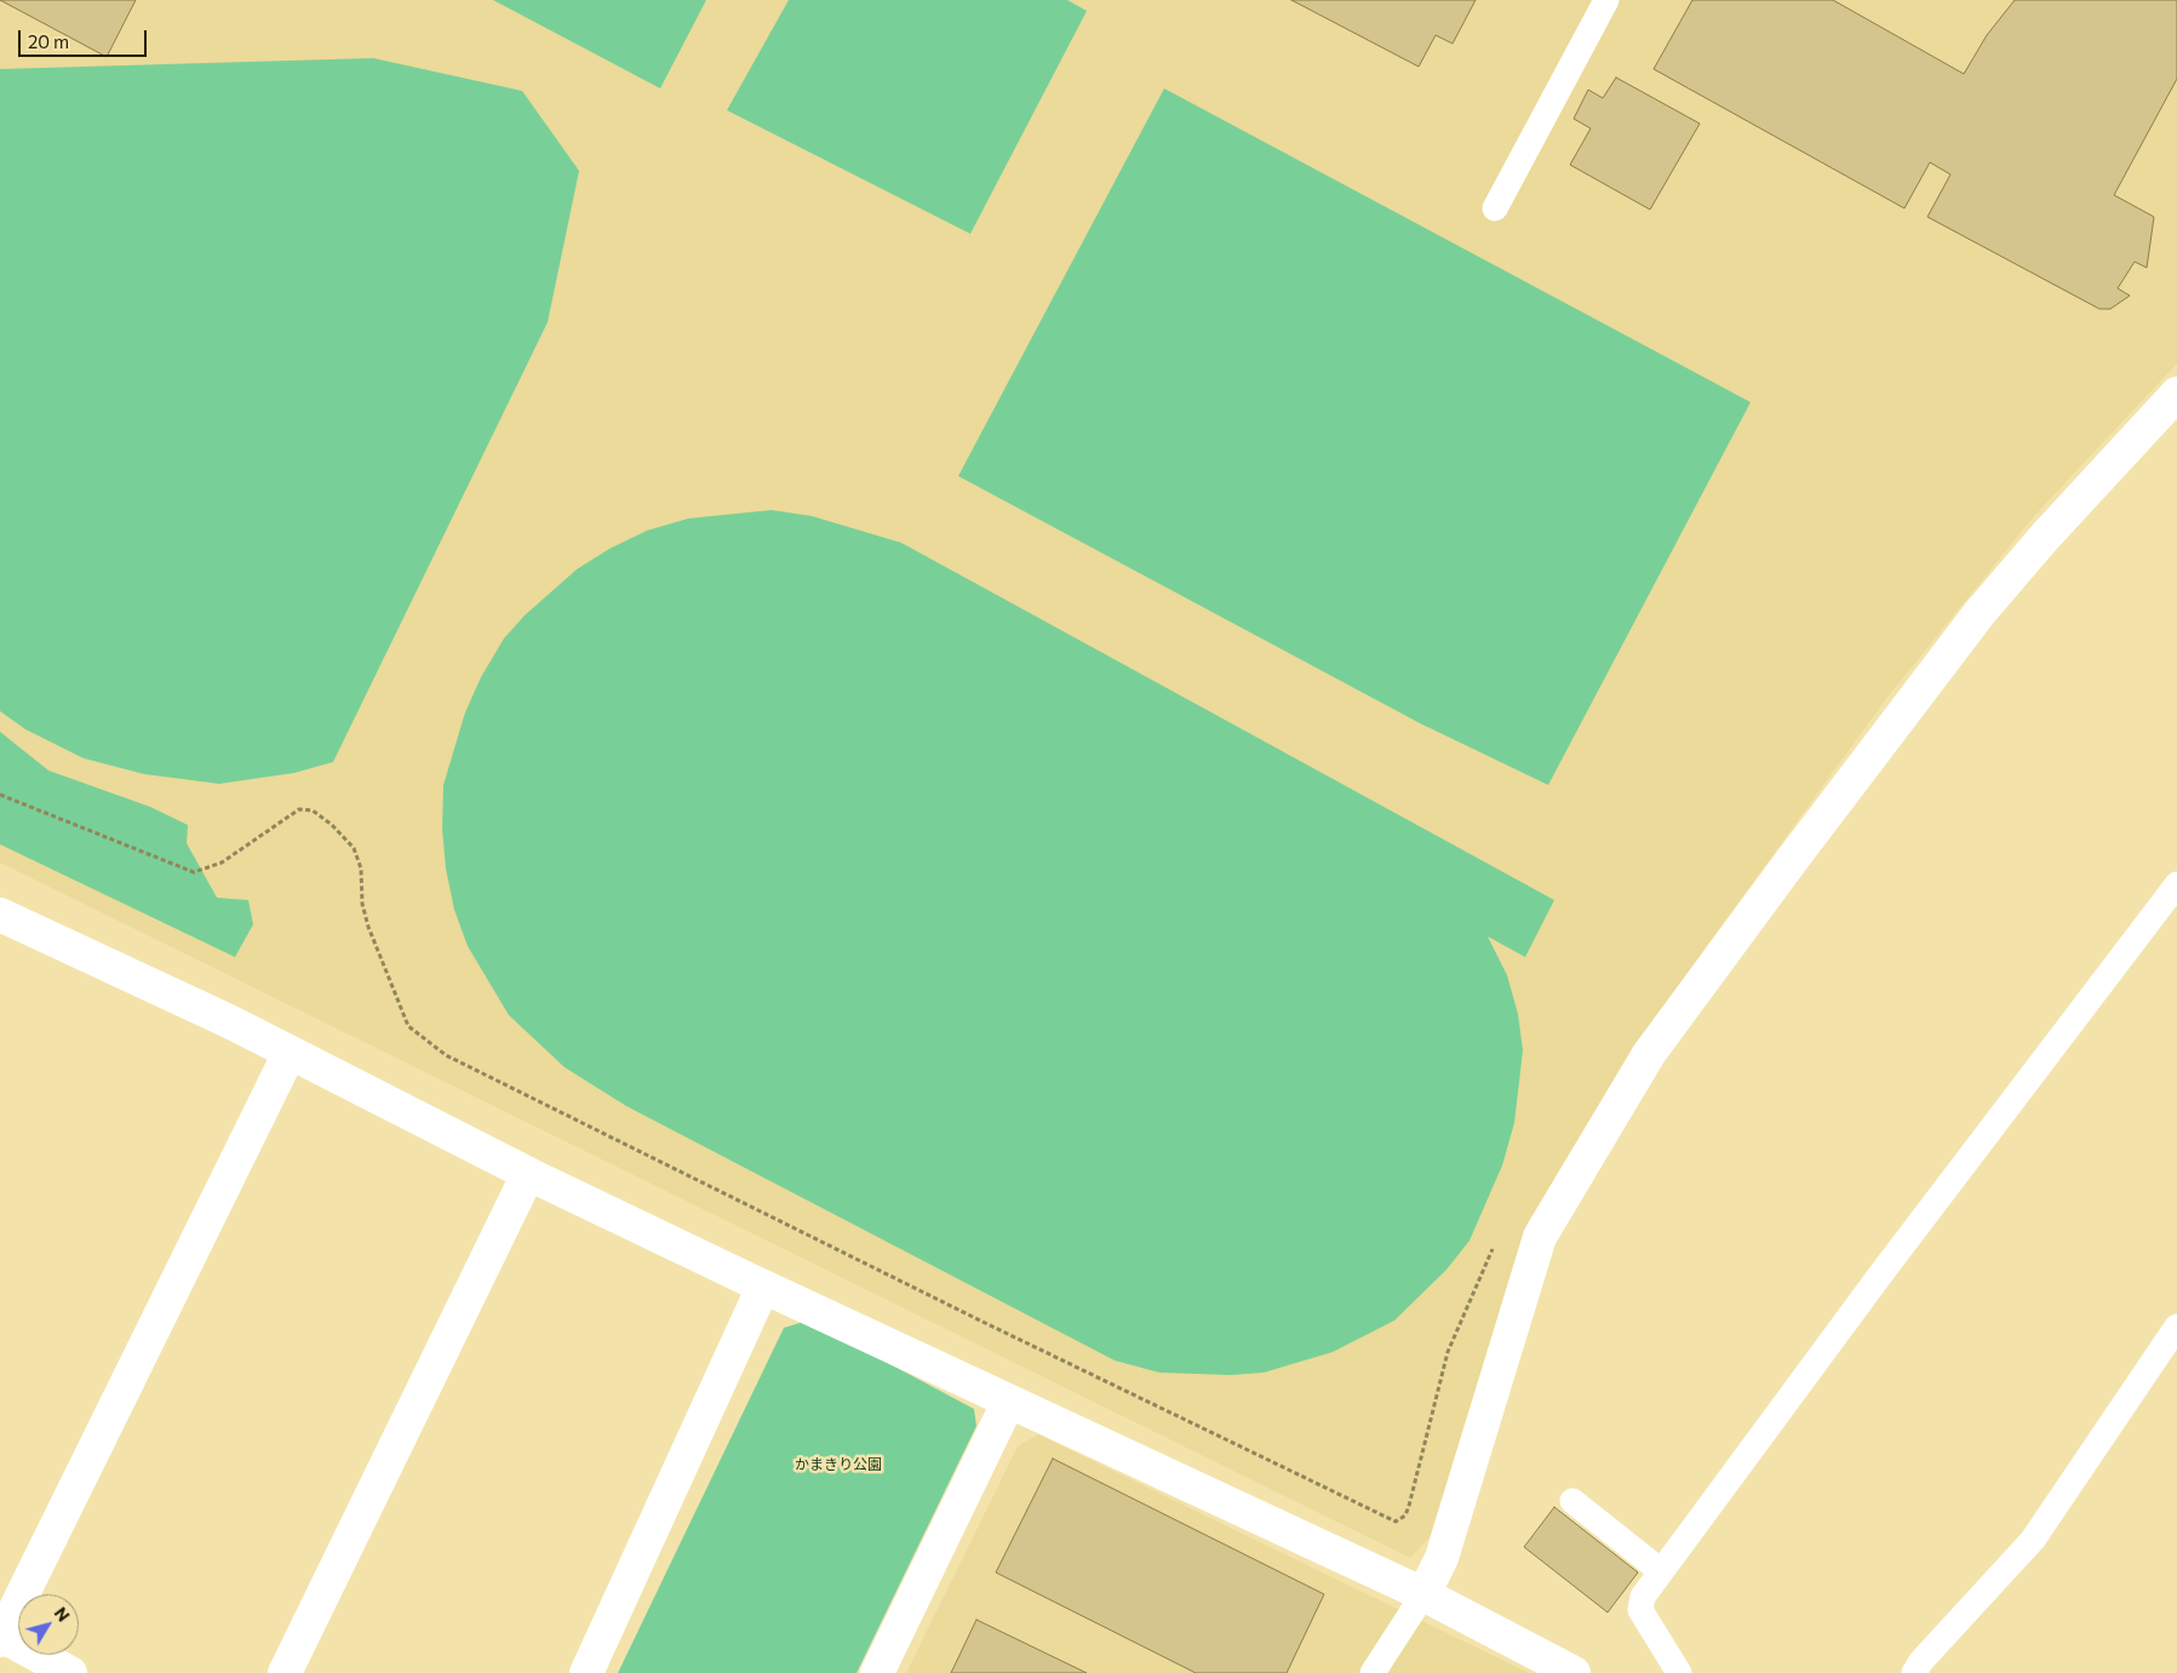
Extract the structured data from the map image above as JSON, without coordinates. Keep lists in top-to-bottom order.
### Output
{
  "parks": ["かまきり公園"],
  "scale_bar": "20 m",
  "north": "top right"
}
